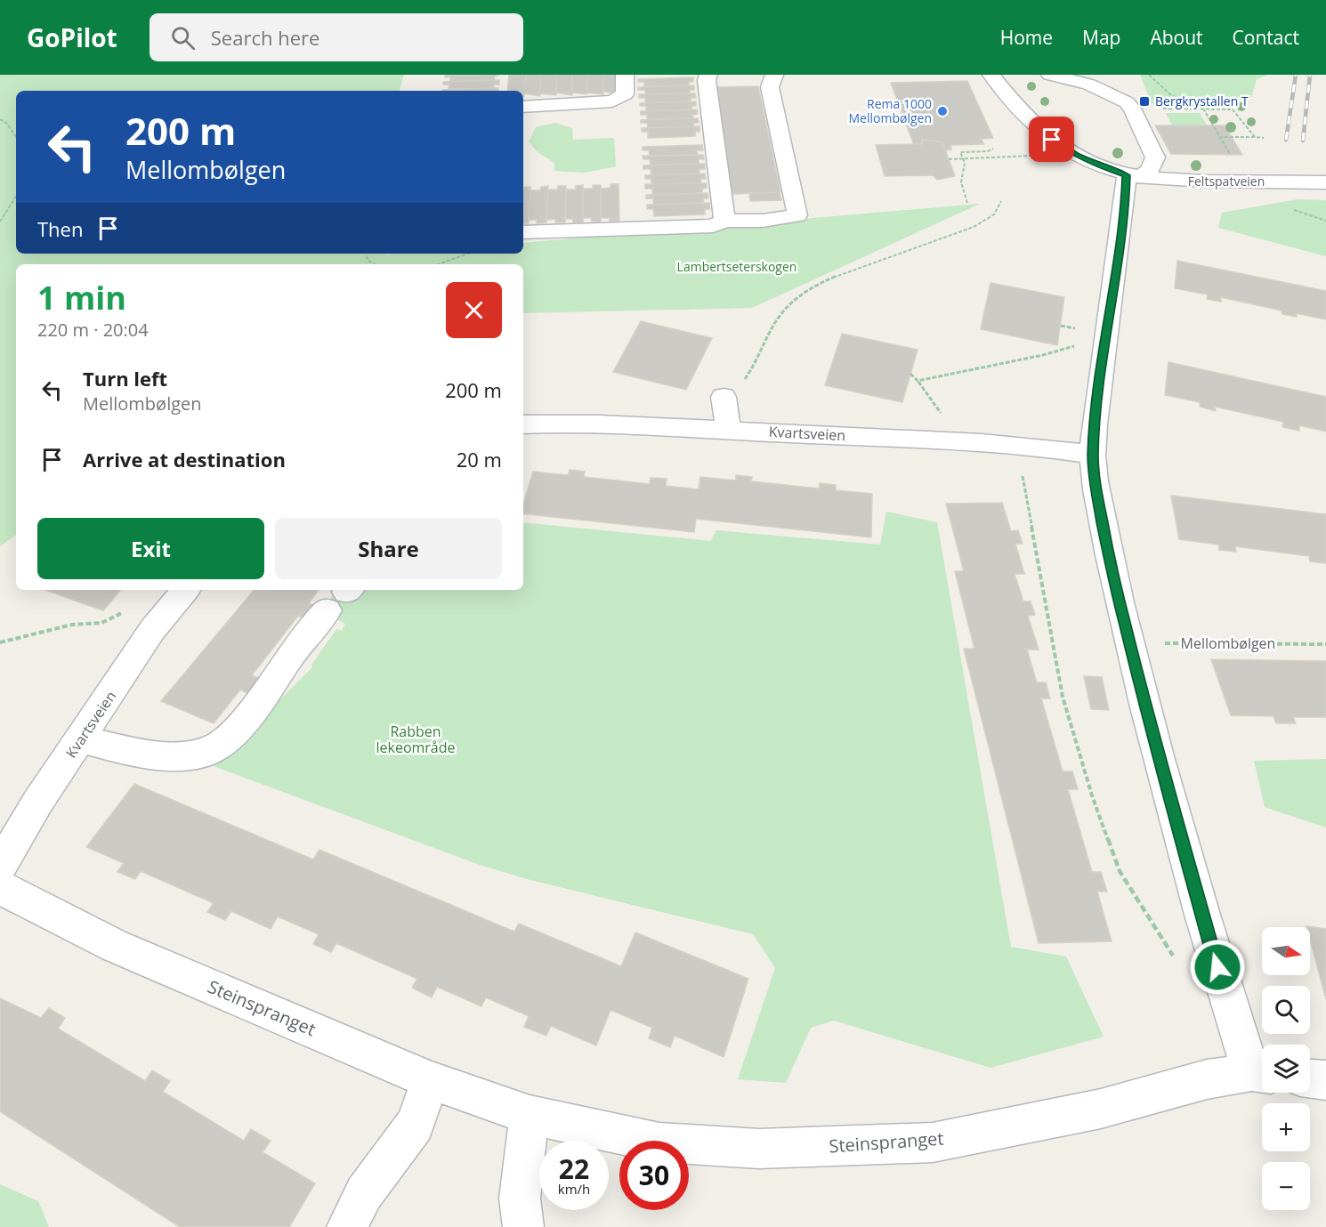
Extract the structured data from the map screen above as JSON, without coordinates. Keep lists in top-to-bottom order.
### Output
{
  "streets": {
    "street": ["Feltspatveien", "Kvartsveien", "Steinspranget"],
    "path": ["Mellombølgen"]
  },
  "parks": ["Lambertseterskogen", "Rabben lekeområde"],
  "places": {
    "transit": ["Bergkrystallen T"],
    "other": ["Rema 1000 Mellombølgen"]
  },
  "north": "right",
  "page": {
    "header": "GoPilot",
    "search": "Search here",
    "nav": [
      "Home",
      "Map",
      "About",
      "Contact"
    ],
    "turn": ["200 m", "Mellombølgen"],
    "then": "Then",
    "heading": ["1 min", "220 m · 20:04"],
    "list": [
      {
        "name": "Turn left",
        "note": "Mellombølgen",
        "value": "200 m"
      },
      {
        "name": "Arrive at destination",
        "value": "20 m"
      }
    ],
    "buttons": ["Exit", "Share"],
    "map_buttons": ["+", "−"],
    "speed": "22 km/h",
    "limit": "30"
  }
}
